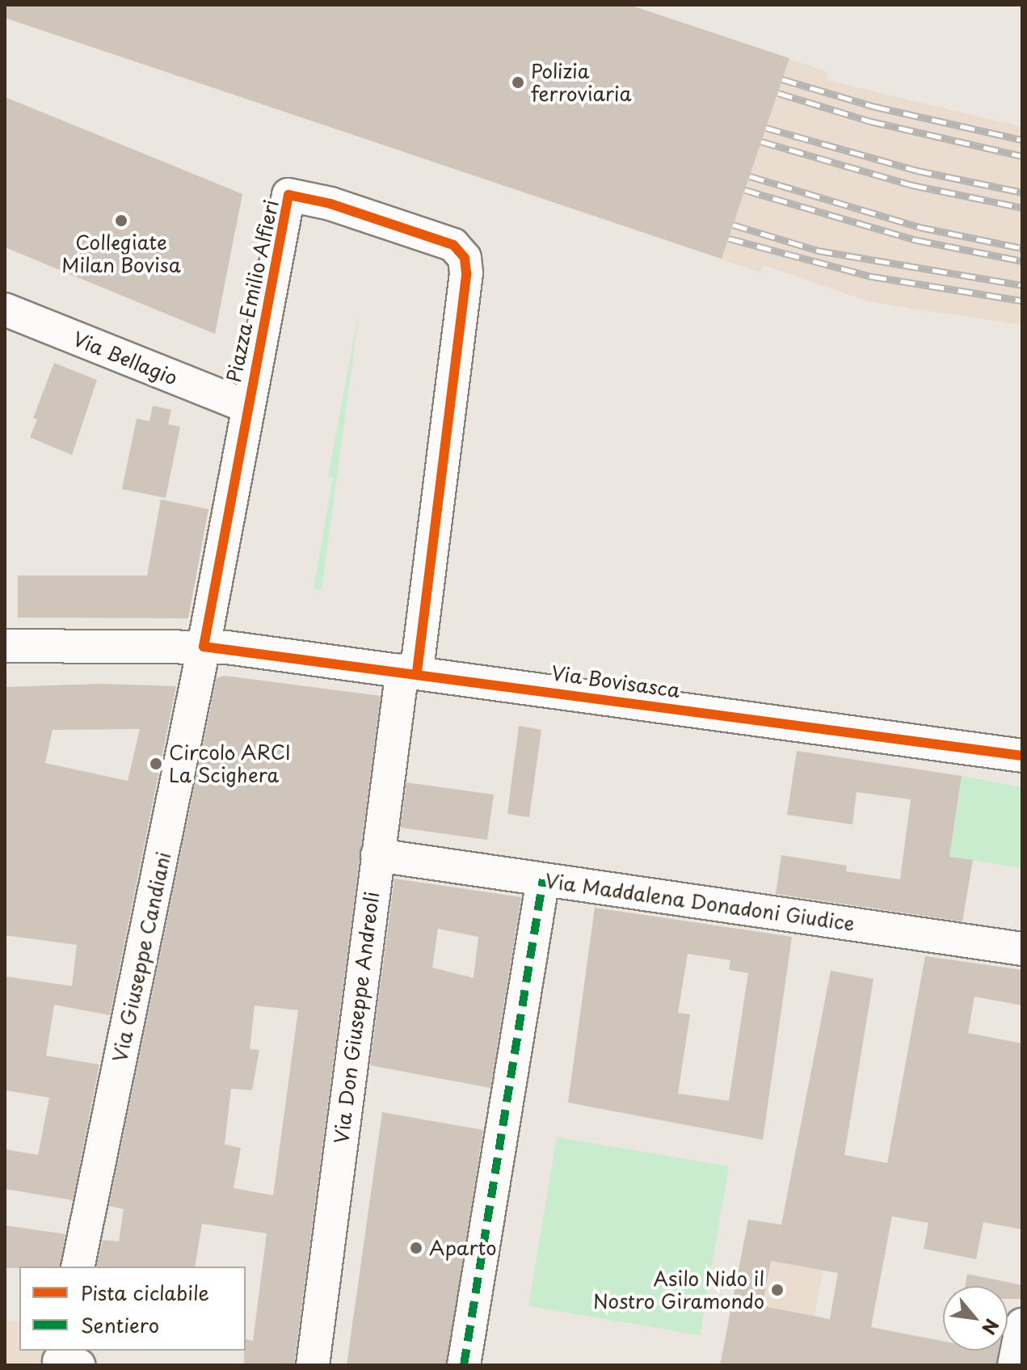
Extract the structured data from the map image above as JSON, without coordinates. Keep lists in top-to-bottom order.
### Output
{
  "streets": {
    "street": [
      "Piazza Emilio Alfieri",
      "Via Bellagio",
      "Via Bovisasca",
      "Via Maddalena Donadoni Giudice",
      "Via Giuseppe Candiani",
      "Via Don Giuseppe Andreoli"
    ]
  },
  "crossings": [
    ["Piazza Emilio Alfieri", "Via Bellagio"],
    ["Piazza Emilio Alfieri", "Via Bovisasca"],
    ["Piazza Emilio Alfieri", "Via Giuseppe Candiani"],
    ["Piazza Emilio Alfieri", "Via Don Giuseppe Andreoli"],
    ["Via Bovisasca", "Via Giuseppe Candiani"],
    ["Via Bovisasca", "Via Don Giuseppe Andreoli"],
    ["Via Maddalena Donadoni Giudice", "Via Don Giuseppe Andreoli"]
  ],
  "places": [
    "Polizia ferroviaria",
    "Collegiate Milan Bovisa",
    "Circolo ARCI La Scighera",
    "Aparto",
    "Asilo Nido il Nostro Giramondo"
  ],
  "legend": ["Pista ciclabile", "Sentiero"],
  "north": "bottom right"
}
